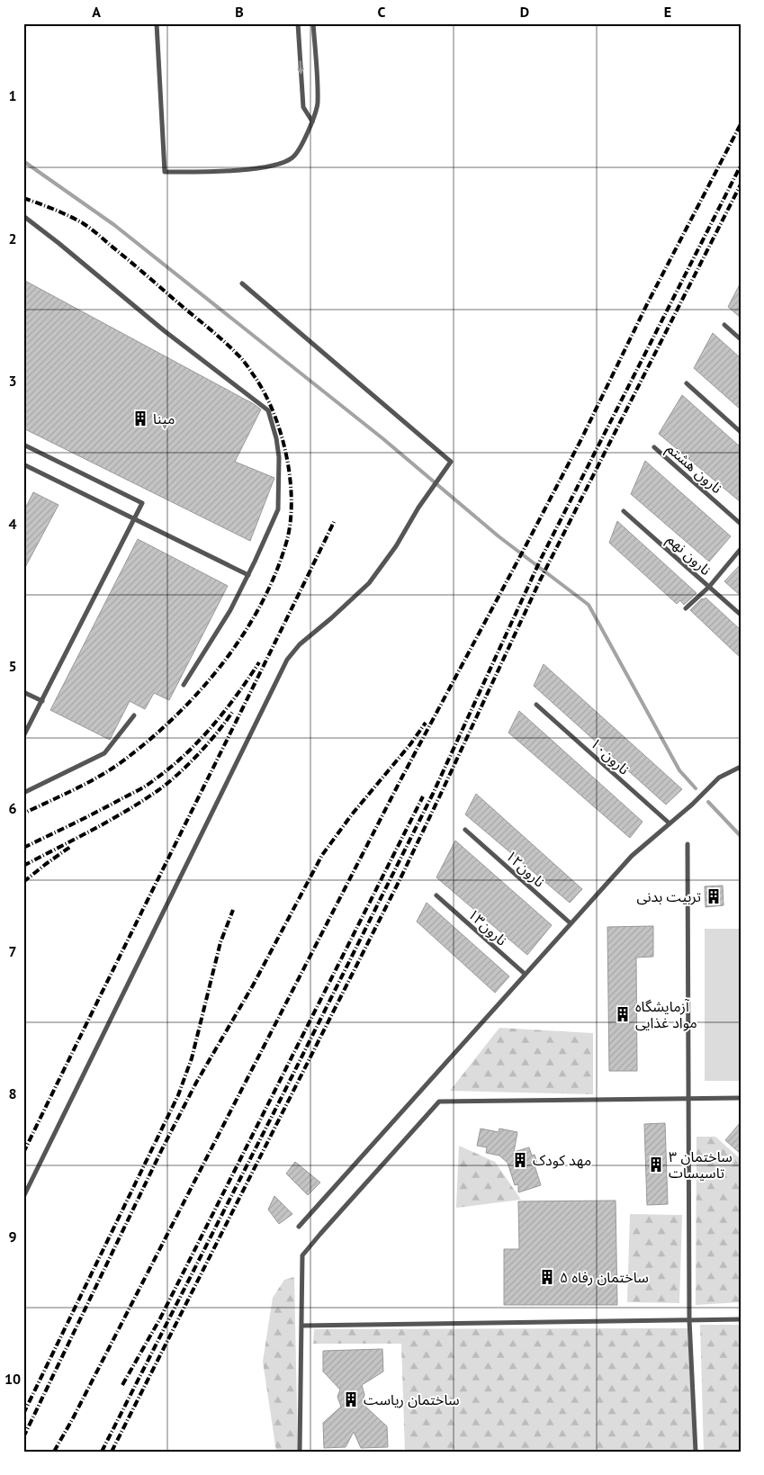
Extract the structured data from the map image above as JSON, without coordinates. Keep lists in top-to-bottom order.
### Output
{
  "streets": {
    "lane": [
      "نارون هشتم",
      "نارون نهم",
      "نارون۱۰",
      "نارون۱۲",
      "نارون۱۳"
    ]
  },
  "places": {
    "building": [
      "مپنا",
      "تربیت بدنی",
      "آزمایشگاه مواد غذایی",
      "مهد کودک",
      "۳ ساختمان تاسیسات",
      "۵ ساختمان رفاه",
      "ساختمان ریاست"
    ]
  },
  "grid": {
    "columns": [
      "A",
      "B",
      "C",
      "D",
      "E"
    ],
    "rows": [
      "1",
      "2",
      "3",
      "4",
      "5",
      "6",
      "7",
      "8",
      "9",
      "10"
    ]
  }
}
